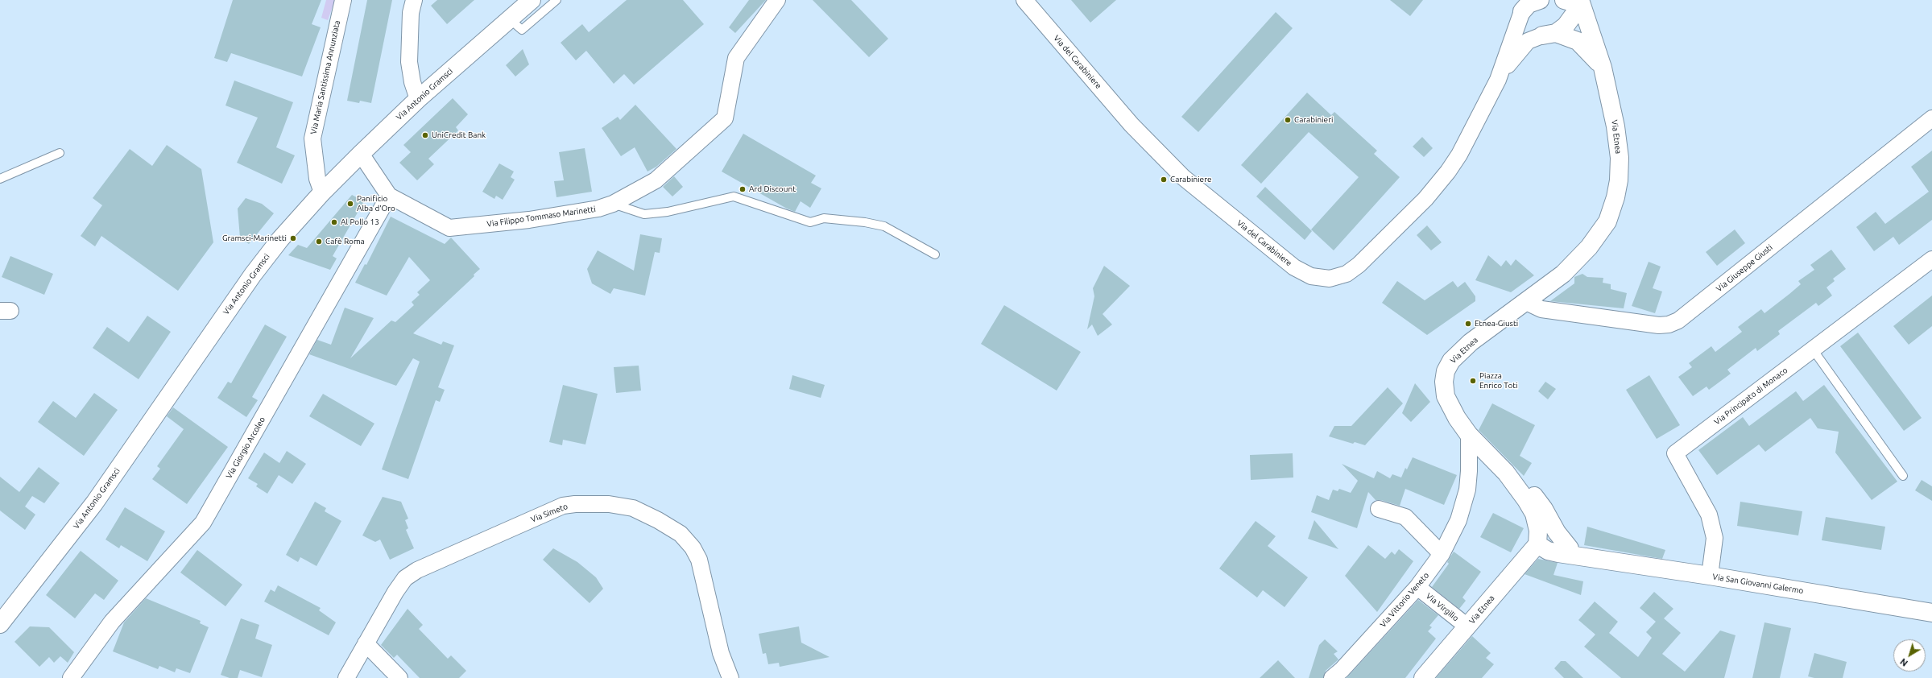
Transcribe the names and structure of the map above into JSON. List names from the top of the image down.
{
  "streets": {
    "main road": ["Via Antonio Gramsci", "Via Etnea", "Via San Giovanni Galermo"],
    "street": [
      "Via del Carabiniere",
      "Via Maria Santissima Annunziata",
      "Via Filippo Tommaso Marinetti",
      "Via Giuseppe Giusti",
      "Via Principato di Monaco",
      "Via Giorgio Arcoleo",
      "Via Simeto",
      "Via Vittorio Veneto",
      "Via Virgilio"
    ]
  },
  "crossings": [
    ["Via Maria Santissima Annunziata", "Via Antonio Gramsci"],
    ["Via Antonio Gramsci", "Via Filippo Tommaso Marinetti"],
    ["Via Etnea", "Via Giuseppe Giusti"],
    ["Via Etnea", "Via San Giovanni Galermo"],
    ["Via Etnea", "Via Vittorio Veneto"],
    ["Via Etnea", "Via Virgilio"],
    ["Via Filippo Tommaso Marinetti", "Via Giorgio Arcoleo"],
    ["Via Principato di Monaco", "Via San Giovanni Galermo"],
    ["Via Vittorio Veneto", "Via Virgilio"]
  ],
  "places": [
    "Carabinieri",
    "UniCredit Bank",
    "Carabiniere",
    "Ard Discount",
    "Panificio Alba d'Oro",
    "Al Pollo 13",
    "Gramsci-Marinetti",
    "Cafè Roma",
    "Etnea-Giusti",
    "Piazza Enrico Toti"
  ],
  "north": "bottom left"
}
